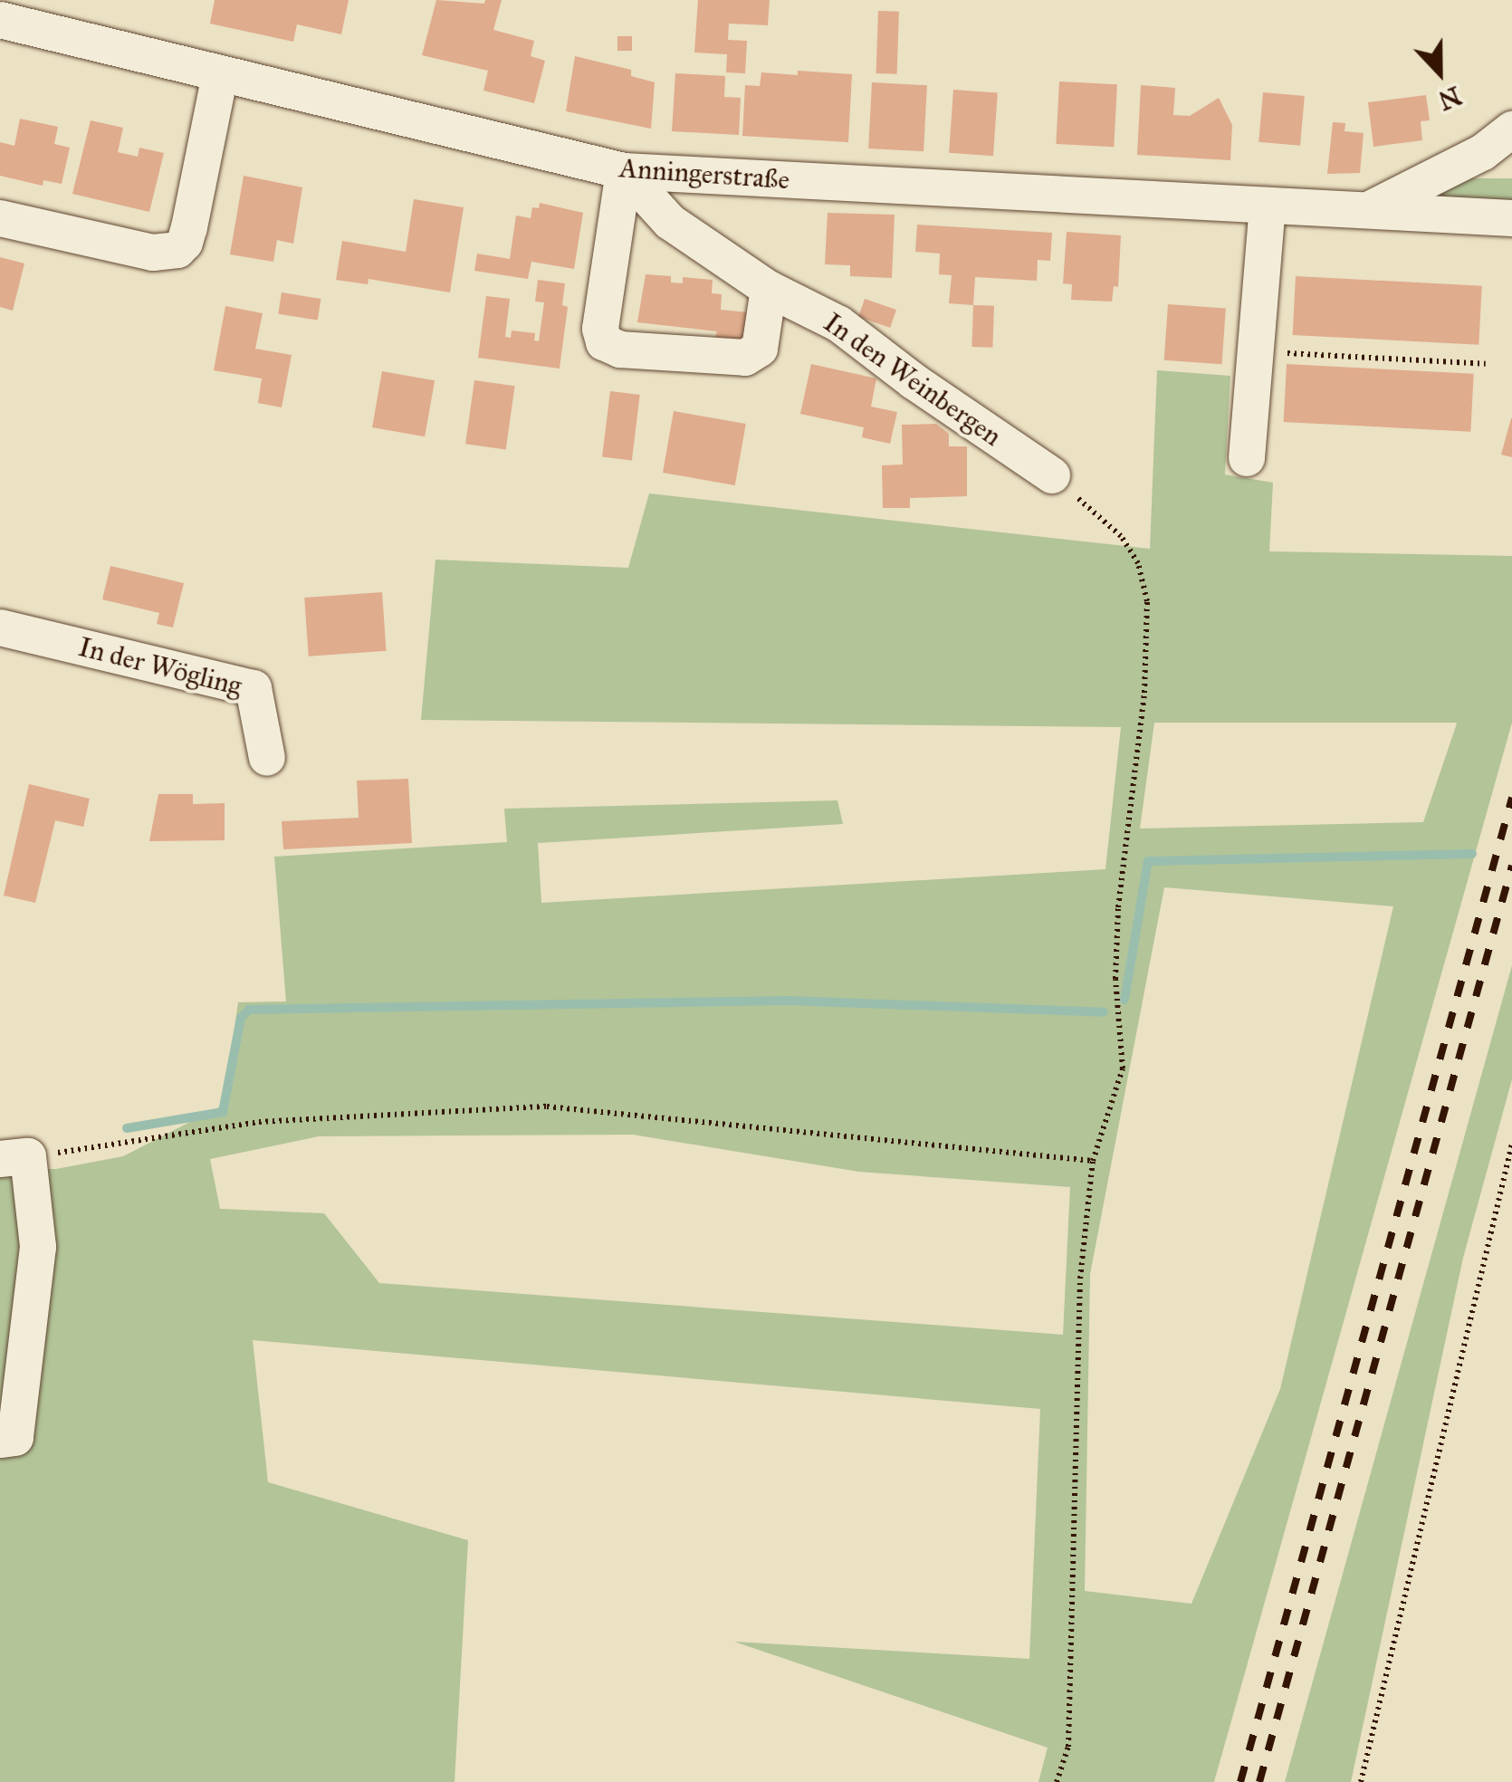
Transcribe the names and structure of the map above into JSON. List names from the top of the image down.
{
  "streets": {
    "street": ["Anningerstraße", "In den Weinbergen", "In der Wögling"]
  },
  "crossings": [
    ["Anningerstraße", "In den Weinbergen"]
  ],
  "north": "bottom"
}
